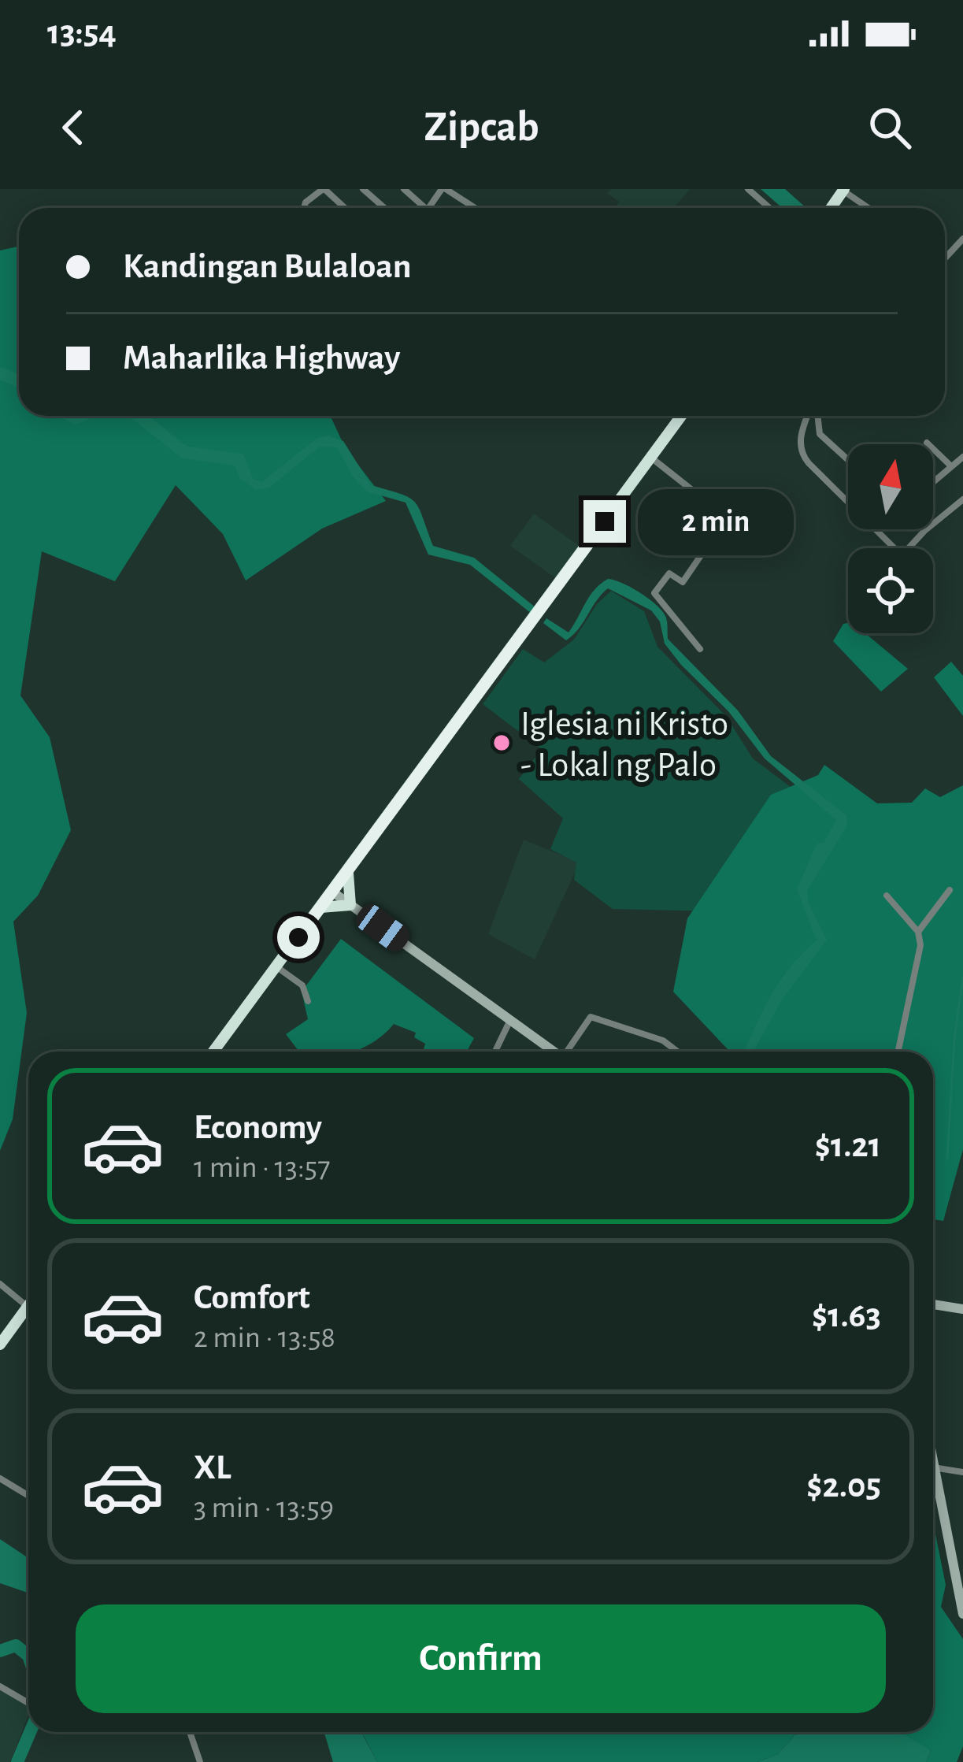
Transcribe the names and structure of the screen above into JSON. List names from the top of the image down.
{
  "places": ["Iglesia ni Kristo - Lokal ng Palo"],
  "north": "top",
  "page": {
    "status": "13:54",
    "header": "Zipcab",
    "banner": ["Kandingan Bulaloan", "Maharlika Highway"],
    "bubble": "2 min",
    "list": [
      {
        "name": "Economy",
        "note": "1 min · 13:57",
        "value": "$1.21"
      },
      {
        "name": "Comfort",
        "note": "2 min · 13:58",
        "value": "$1.63"
      },
      {
        "name": "XL",
        "note": "3 min · 13:59",
        "value": "$2.05"
      }
    ],
    "buttons": "Confirm"
  }
}
